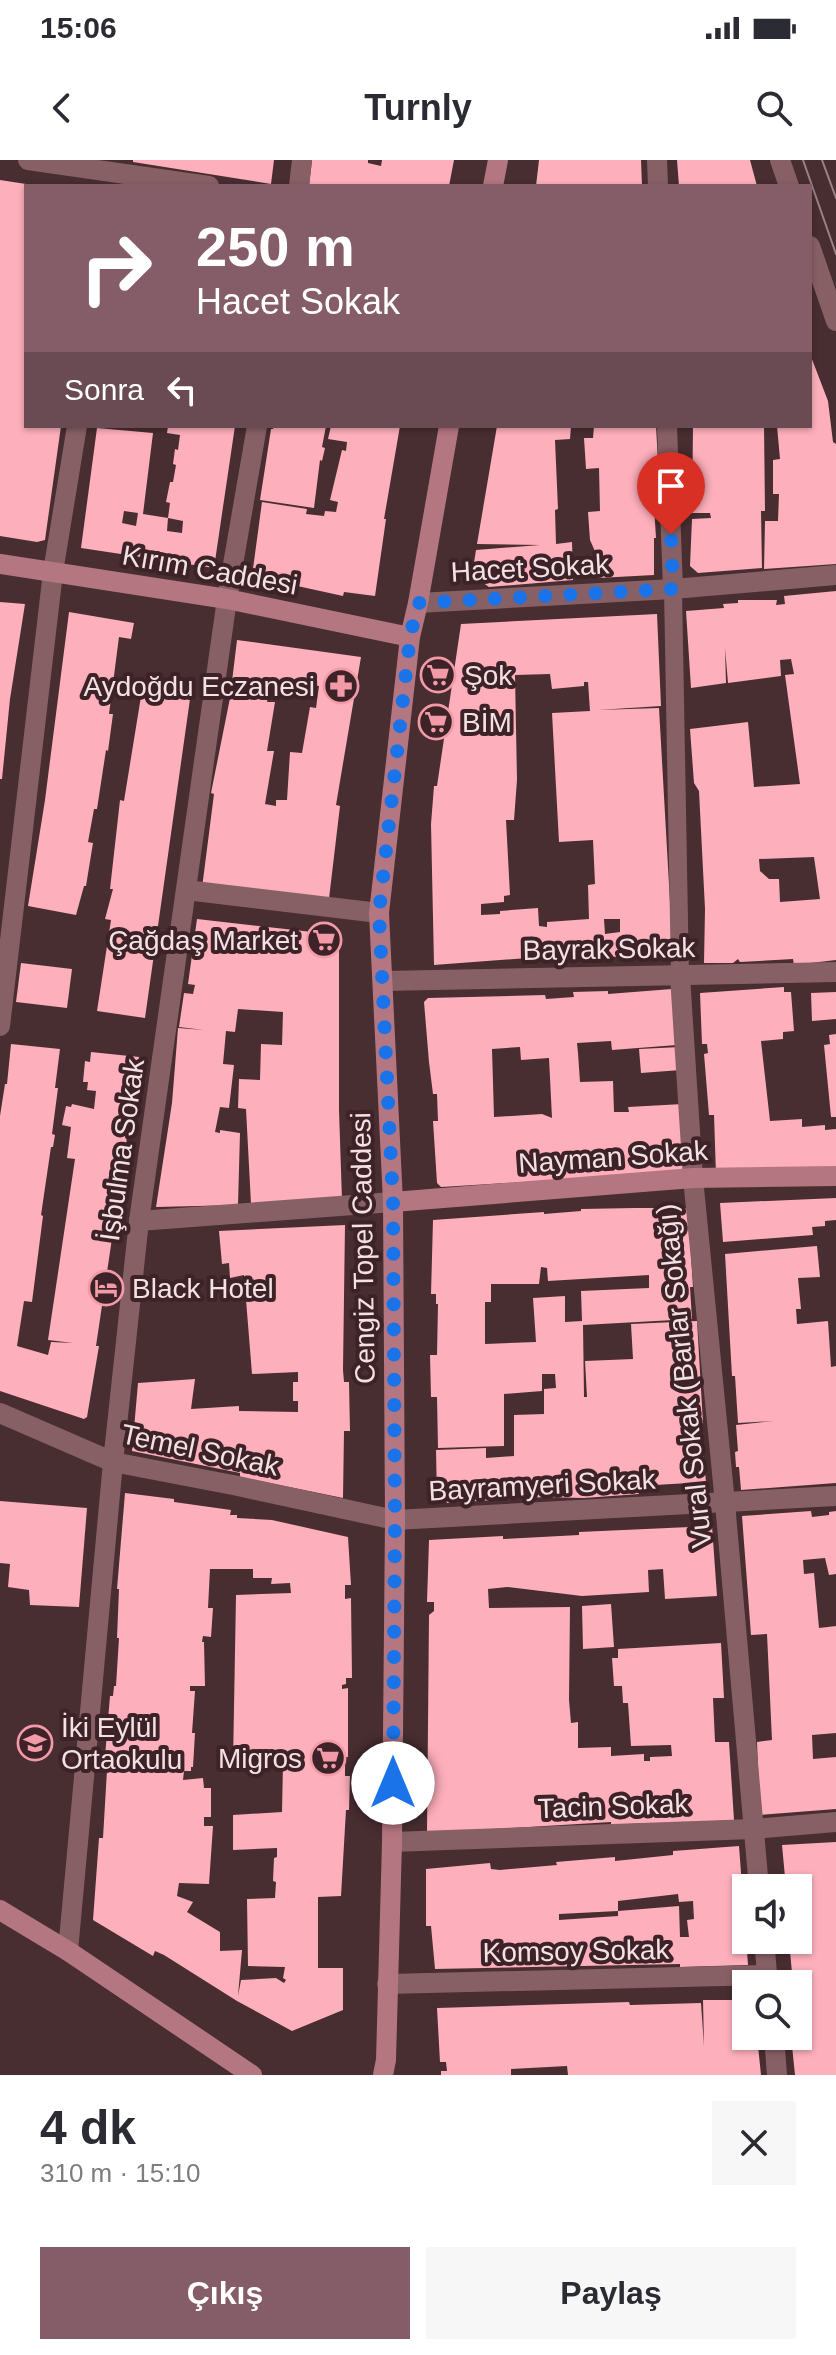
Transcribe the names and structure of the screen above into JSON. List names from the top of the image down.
{
  "streets": {
    "main road": ["Kırım Caddesi", "Nayman Sokak", "Cengiz Topel Caddesi"],
    "street": [
      "Hacet Sokak",
      "Bayrak Sokak",
      "İşbulma Sokak",
      "Vural Sokak (Barlar Sokağı)",
      "Temel Sokak",
      "Bayramyeri Sokak",
      "Tacin Sokak",
      "Komsoy Sokak"
    ]
  },
  "crossings": [
    ["Hacet Sokak", "Cengiz Topel Caddesi"],
    ["Hacet Sokak", "Vural Sokak (Barlar Sokağı)"],
    ["Kırım Caddesi", "İşbulma Sokak"],
    ["Kırım Caddesi", "Cengiz Topel Caddesi"],
    ["Bayrak Sokak", "Cengiz Topel Caddesi"],
    ["Bayrak Sokak", "Vural Sokak (Barlar Sokağı)"],
    ["İşbulma Sokak", "Temel Sokak"],
    ["Nayman Sokak", "Cengiz Topel Caddesi"],
    ["Nayman Sokak", "Vural Sokak (Barlar Sokağı)"],
    ["Cengiz Topel Caddesi", "Temel Sokak"],
    ["Cengiz Topel Caddesi", "Bayramyeri Sokak"],
    ["Cengiz Topel Caddesi", "Tacin Sokak"],
    ["Cengiz Topel Caddesi", "Komsoy Sokak"],
    ["Vural Sokak (Barlar Sokağı)", "Bayramyeri Sokak"],
    ["Vural Sokak (Barlar Sokağı)", "Tacin Sokak"],
    ["Temel Sokak", "Bayramyeri Sokak"]
  ],
  "places": {
    "supermarket": [
      "Şok",
      "BİM",
      "Çağdaş Market",
      "Migros"
    ],
    "pharmacy": ["Aydoğdu Eczanesi"],
    "hotel": ["Black Hotel"],
    "school or university": ["İki Eylül Ortaokulu"]
  },
  "page": {
    "status": "15:06",
    "header": "Turnly",
    "turn": ["250 m", "Hacet Sokak"],
    "then": "Sonra",
    "heading": ["4 dk", "310 m · 15:10"],
    "buttons": ["Çıkış", "Paylaş"]
  }
}
